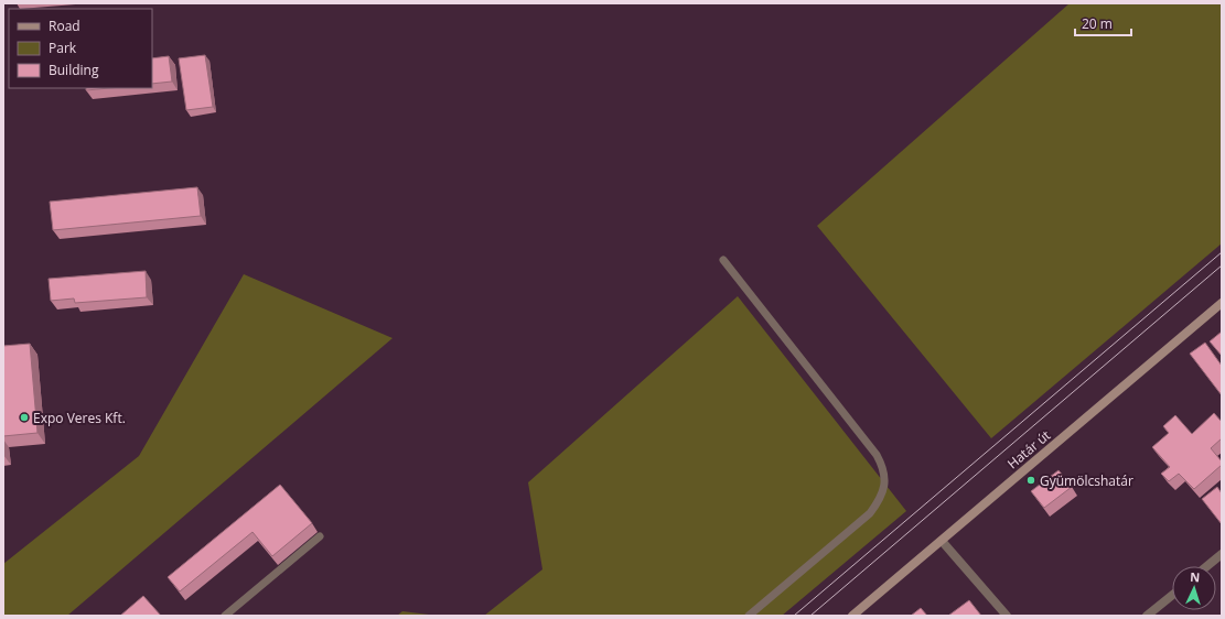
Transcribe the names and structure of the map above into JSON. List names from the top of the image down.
{
  "streets": {
    "main road": ["Határ út"]
  },
  "places": ["Expo Veres Kft.", "Gyümölcshatár"],
  "legend": ["Road", "Park", "Building"],
  "scale_bar": "20 m",
  "north": "top"
}
